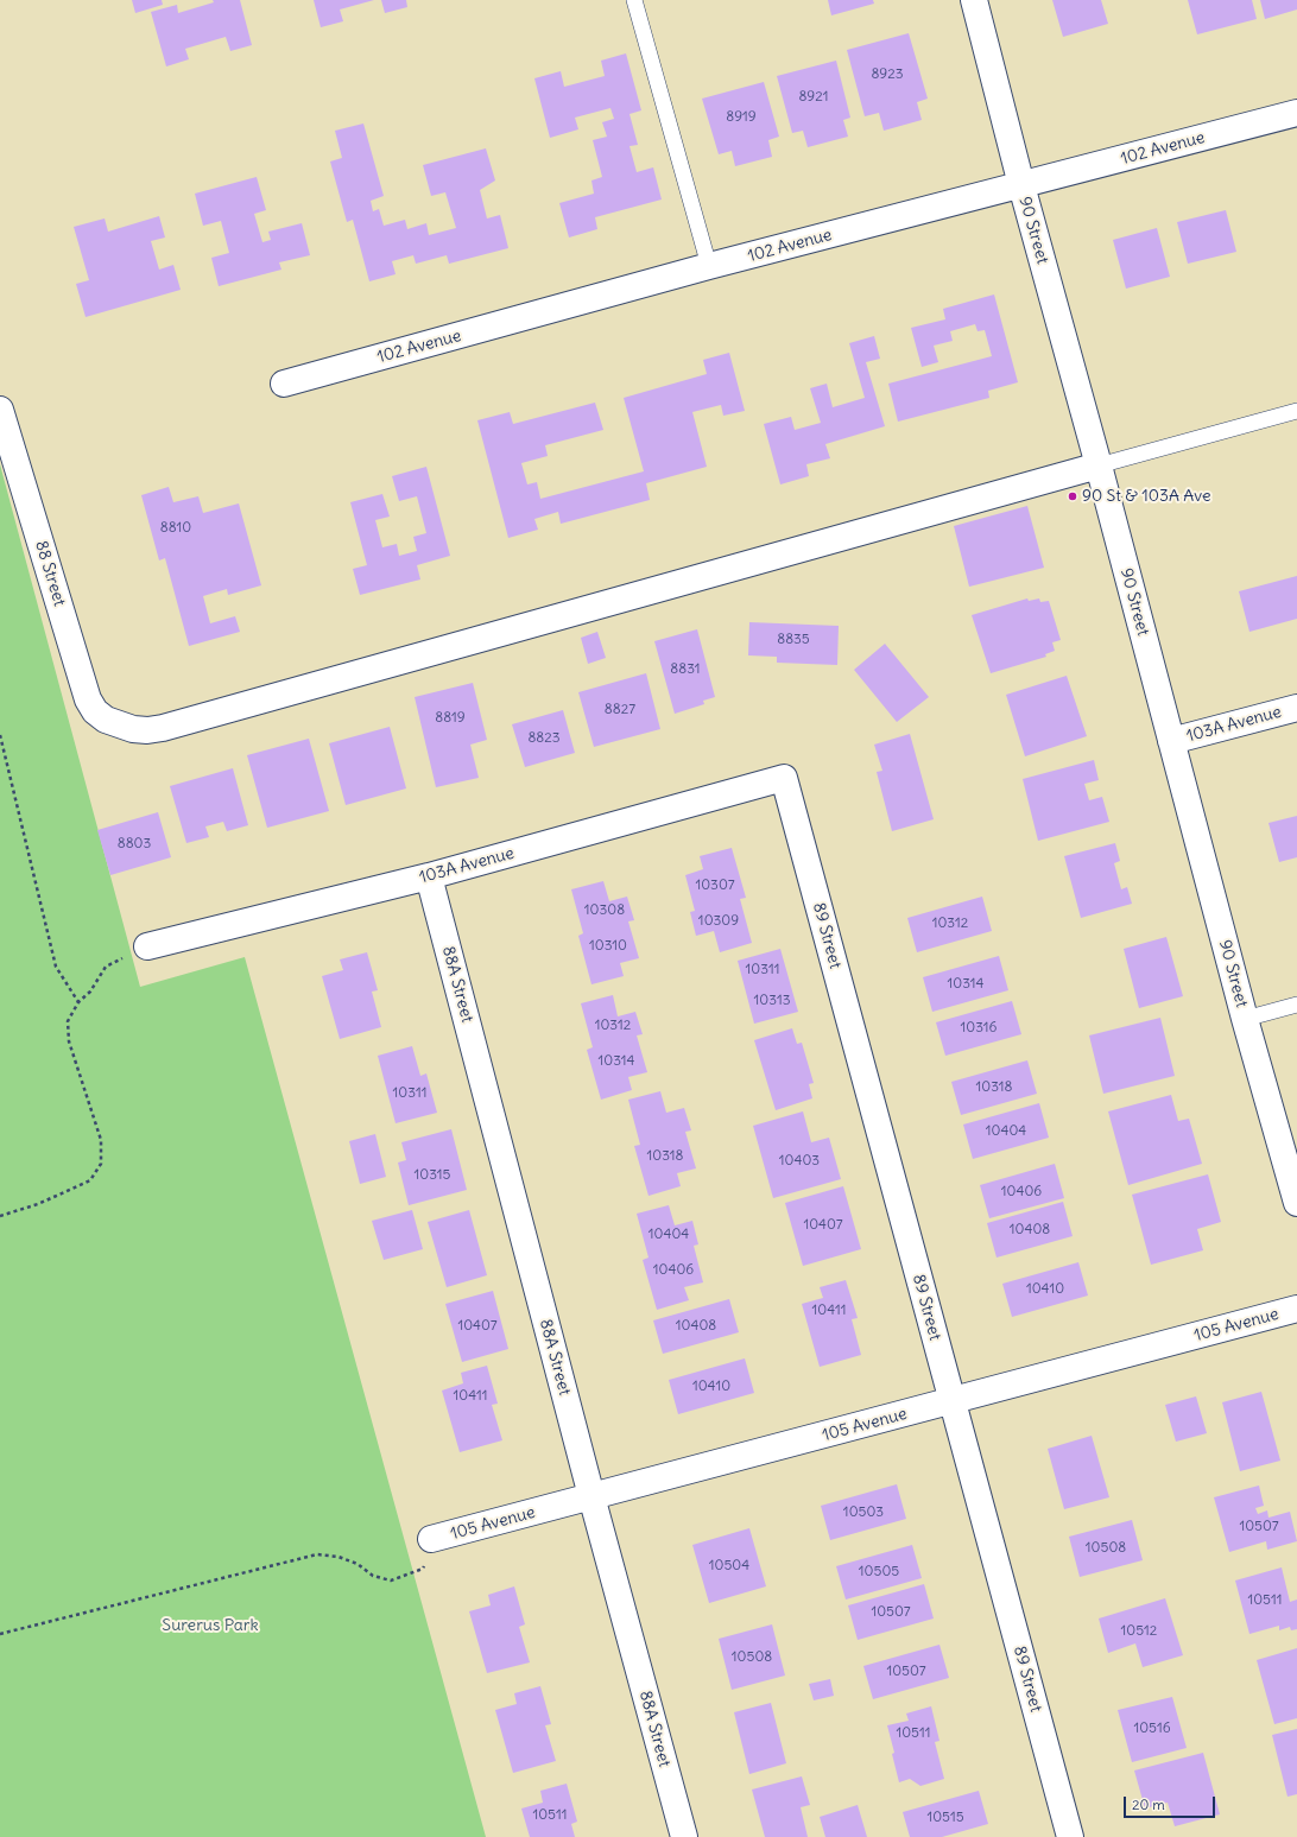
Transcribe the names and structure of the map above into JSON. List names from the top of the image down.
{
  "streets": {
    "street": [
      "102 Avenue",
      "90 Street",
      "88 Street",
      "103A Avenue",
      "89 Street",
      "88A Street",
      "105 Avenue"
    ]
  },
  "crossings": [
    ["102 Avenue", "90 Street"],
    ["90 Street", "88 Street"],
    ["90 Street", "103A Avenue"],
    ["103A Avenue", "89 Street"],
    ["103A Avenue", "88A Street"],
    ["89 Street", "105 Avenue"],
    ["88A Street", "105 Avenue"]
  ],
  "parks": ["Surerus Park"],
  "places": ["90 St & 103A Ave"],
  "house_numbers": [
    "8923",
    "8921",
    "8919",
    "8810",
    "8835",
    "8831",
    "8827",
    "8819",
    "8823",
    "8803",
    "10307",
    "10308",
    "10309",
    "10312",
    "10310",
    "10311",
    "10314",
    "10313",
    "10312",
    "10316",
    "10314",
    "10318",
    "10311",
    "10404",
    "10318",
    "10403",
    "10315",
    "10406",
    "10407",
    "10408",
    "10404",
    "10406",
    "10410",
    "10411",
    "10407",
    "10408",
    "10410",
    "10411",
    "10503",
    "10507",
    "10508",
    "10504",
    "10505",
    "10511",
    "10507",
    "10512",
    "10508",
    "10507",
    "10516",
    "10511",
    "10511",
    "10515"
  ],
  "scale_bar": "20 m"
}
